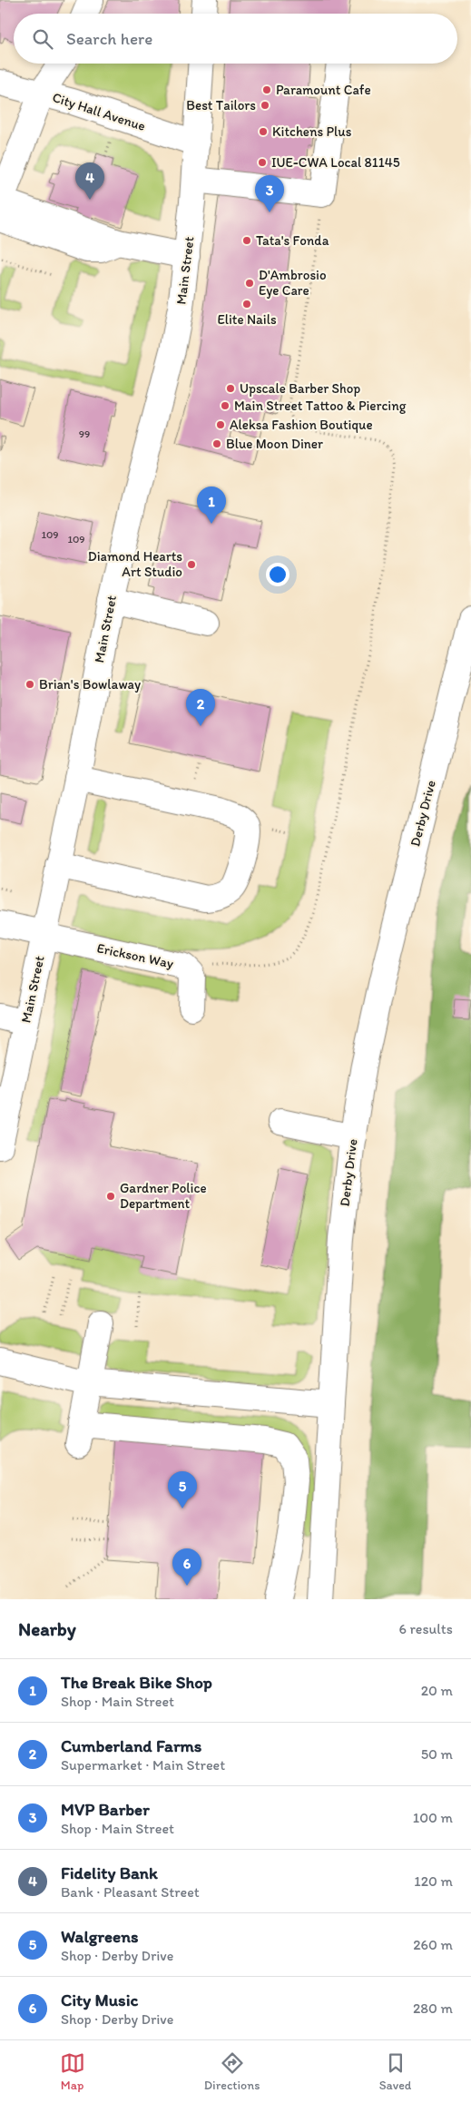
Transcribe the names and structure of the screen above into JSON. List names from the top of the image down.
{
  "streets": {
    "street": [
      "City Hall Avenue",
      "Main Street",
      "Derby Drive",
      "Erickson Way"
    ]
  },
  "crossings": [
    ["City Hall Avenue", "Main Street"],
    ["Main Street", "Erickson Way"]
  ],
  "places": [
    "Paramount Cafe",
    "Best Tailors",
    "Kitchens Plus",
    "IUE-CWA Local 81145",
    "Tata's Fonda",
    "D'Ambrosio Eye Care",
    "Elite Nails",
    "Upscale Barber Shop",
    "Main Street Tattoo & Piercing",
    "Aleksa Fashion Boutique",
    "Blue Moon Diner",
    "Diamond Hearts Art Studio",
    "Brian's Bowlaway",
    "Gardner Police Department"
  ],
  "house_numbers": ["99", "109", "109"],
  "page": {
    "search": "Search here",
    "pins": [
      "4",
      "3",
      "1",
      "2",
      "5",
      "6"
    ],
    "heading": ["Nearby", "6 results"],
    "list": [
      {
        "mark": "1",
        "name": "The Break Bike Shop",
        "note": "Shop · Main Street",
        "value": "20 m"
      },
      {
        "mark": "2",
        "name": "Cumberland Farms",
        "note": "Supermarket · Main Street",
        "value": "50 m"
      },
      {
        "mark": "3",
        "name": "MVP Barber",
        "note": "Shop · Main Street",
        "value": "100 m"
      },
      {
        "mark": "4",
        "name": "Fidelity Bank",
        "note": "Bank · Pleasant Street",
        "value": "120 m"
      },
      {
        "mark": "5",
        "name": "Walgreens",
        "note": "Shop · Derby Drive",
        "value": "260 m"
      },
      {
        "mark": "6",
        "name": "City Music",
        "note": "Shop · Derby Drive",
        "value": "280 m"
      }
    ],
    "nav": ["Map", "Directions", "Saved"]
  }
}
